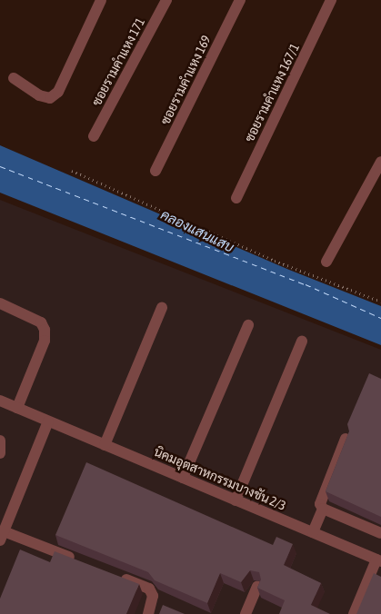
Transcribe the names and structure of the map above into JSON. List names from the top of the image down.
{
  "streets": {
    "street": [
      "ซอยรามคำแหง 171",
      "ซอยรามคำแหง 169",
      "ซอยรามคำแหง 167/1",
      "นิคมอุตสาหกรรมบางชัน 2/3"
    ]
  },
  "water": ["คลองแสนแสบ"]
}
